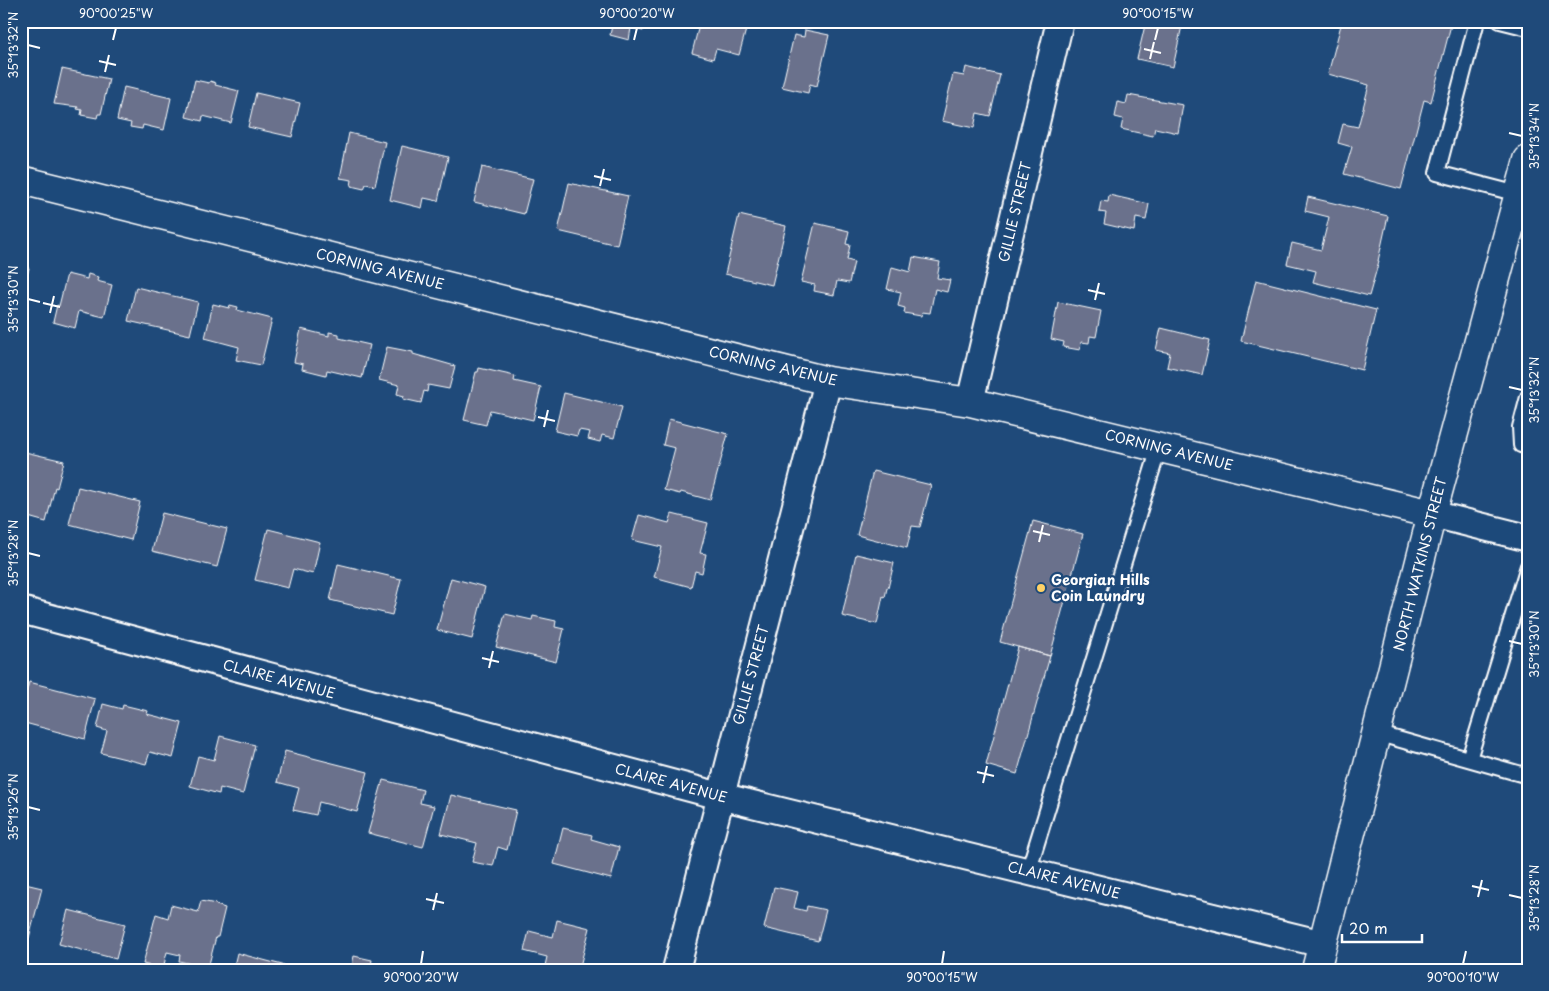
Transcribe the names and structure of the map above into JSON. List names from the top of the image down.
{
  "streets": {
    "street": [
      "GILLIE STREET",
      "CORNING AVENUE",
      "NORTH WATKINS STREET",
      "CLAIRE AVENUE"
    ]
  },
  "crossings": [
    ["GILLIE STREET", "CORNING AVENUE"],
    ["GILLIE STREET", "CLAIRE AVENUE"],
    ["CORNING AVENUE", "NORTH WATKINS STREET"],
    ["NORTH WATKINS STREET", "CLAIRE AVENUE"]
  ],
  "places": ["Georgian Hills Coin Laundry"],
  "scale_bar": "20 m",
  "coordinates": [
    "90°00'25\"W",
    "90°00'20\"W",
    "90°00'15\"W",
    "35°13'32\"N",
    "35°13'34\"N",
    "35°13'30\"N",
    "35°13'28\"N",
    "35°13'26\"N",
    "90°00'10\"W"
  ]
}
